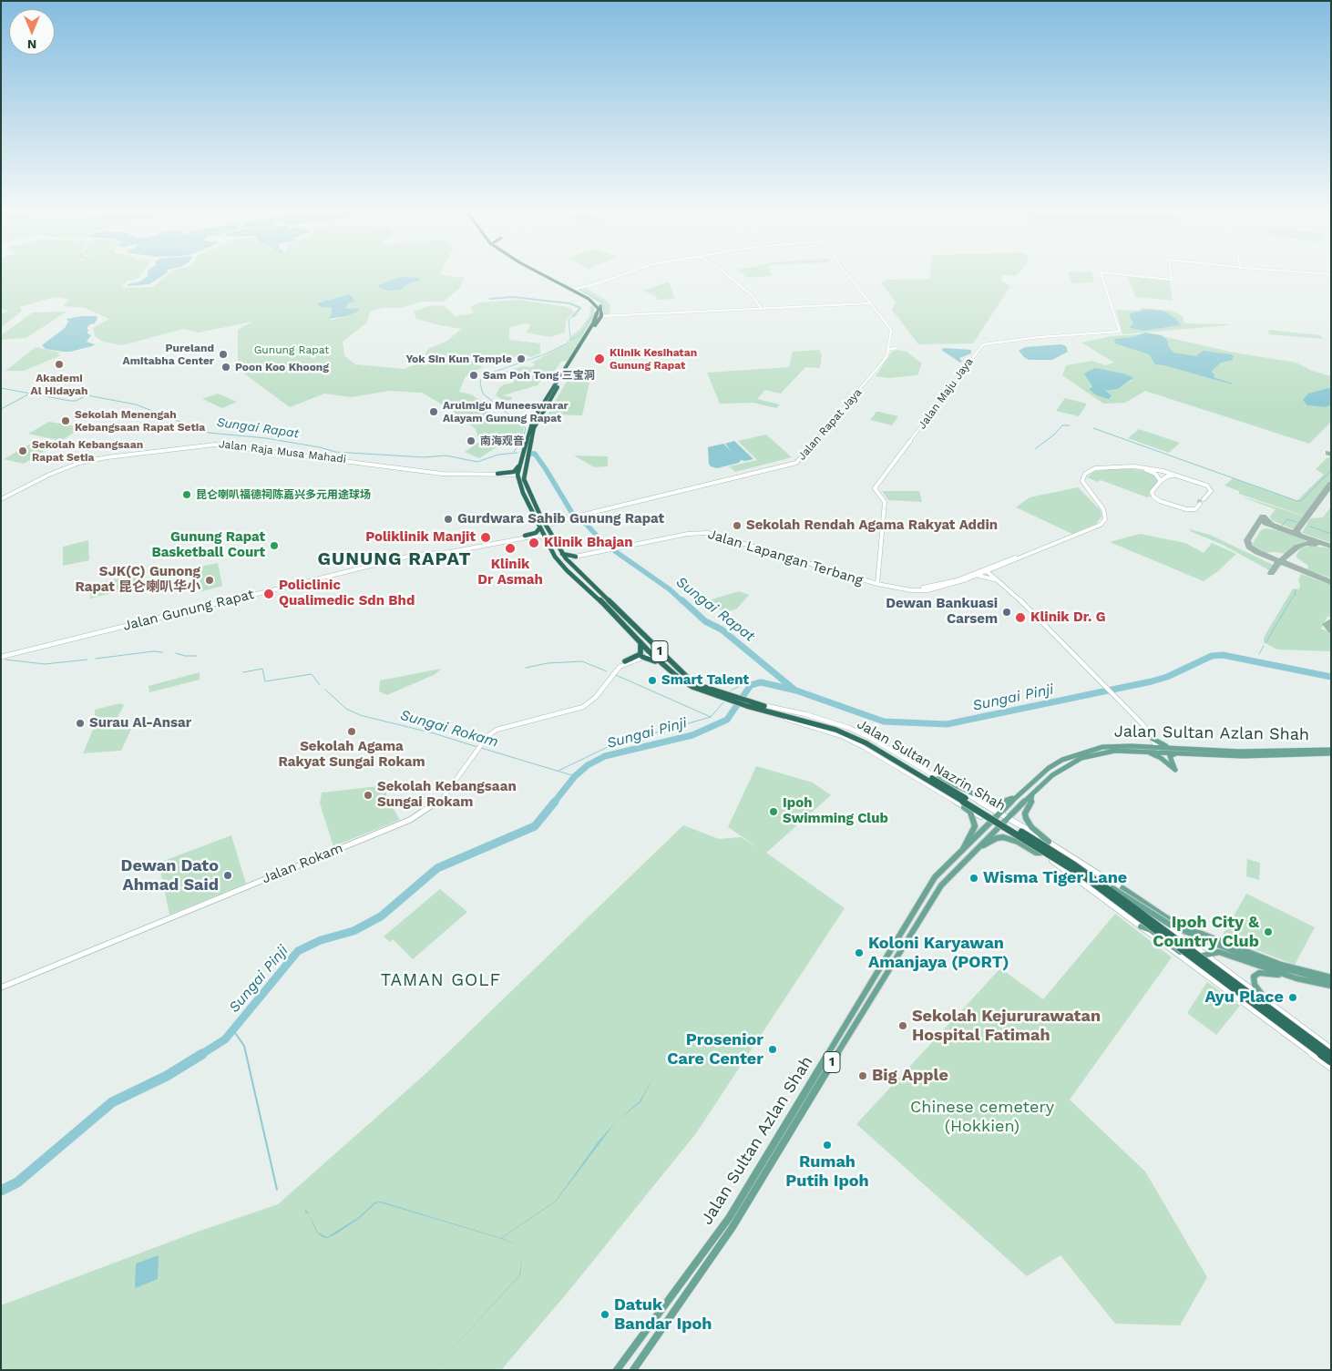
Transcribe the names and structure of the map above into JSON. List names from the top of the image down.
{
  "streets": {
    "highway": ["1", "Jalan Sultan Nazrin Shah"],
    "main road": ["Jalan Sultan Azlan Shah"],
    "street": [
      "Jalan Maju Jaya",
      "Jalan Rapat Jaya",
      "Jalan Raja Musa Mahadi",
      "Jalan Lapangan Terbang",
      "Jalan Gunung Rapat",
      "Jalan Rokam"
    ]
  },
  "crossings": [
    ["Jalan Maju Jaya", "Jalan Lapangan Terbang"],
    ["Jalan Rapat Jaya", "Jalan Sultan Nazrin Shah"],
    ["Jalan Raja Musa Mahadi", "Jalan Sultan Nazrin Shah"],
    ["Jalan Gunung Rapat", "Jalan Sultan Nazrin Shah"],
    ["1", "Jalan Sultan Azlan Shah"],
    ["1", "Jalan Sultan Nazrin Shah"],
    ["Jalan Sultan Nazrin Shah", "Jalan Rokam"]
  ],
  "districts": ["GUNUNG RAPAT", "TAMAN GOLF"],
  "water": ["Sungai Rapat", "Sungai Pinji", "Sungai Rokam"],
  "parks": ["Gunung Rapat", "Chinese cemetery (Hokkien)"],
  "places": [
    "Pureland Amitabha Center",
    "Yok Sin Kun Temple",
    "Klinik Kesihatan Gunung Rapat",
    "Akademi Al Hidayah",
    "Poon Koo Khoong",
    "Sam Poh Tong 三宝洞",
    "Arulmigu Muneeswarar Alayam Gunung Rapat",
    "Sekolah Menengah Kebangsaan Rapat Setia",
    "南海观音",
    "Sekolah Kebangsaan Rapat Setia",
    "昆仑喇叭福德祠陈嘉兴多元用途球场",
    "Gurdwara Sahib Gunung Rapat",
    "Sekolah Rendah Agama Rakyat Addin",
    "Poliklinik Manjit",
    "Klinik Bhajan",
    "Gunung Rapat Basketball Court",
    "Klinik Dr Asmah",
    "SJK(C) Gunong Rapat 昆仑喇叭华小",
    "Policlinic Qualimedic Sdn Bhd",
    "Dewan Bankuasi Carsem",
    "Klinik Dr. G",
    "Smart Talent",
    "Surau Al-Ansar",
    "Sekolah Agama Rakyat Sungai Rokam",
    "Sekolah Kebangsaan Sungai Rokam",
    "Ipoh Swimming Club",
    "Dewan Dato Ahmad Said",
    "Wisma Tiger Lane",
    "Ipoh City & Country Club",
    "Koloni Karyawan Amanjaya (PORT)",
    "Ayu Place",
    "Sekolah Kejururawatan Hospital Fatimah",
    "Prosenior Care Center",
    "Big Apple",
    "Rumah Putih Ipoh",
    "Datuk Bandar Ipoh"
  ],
  "north": "bottom"
}
